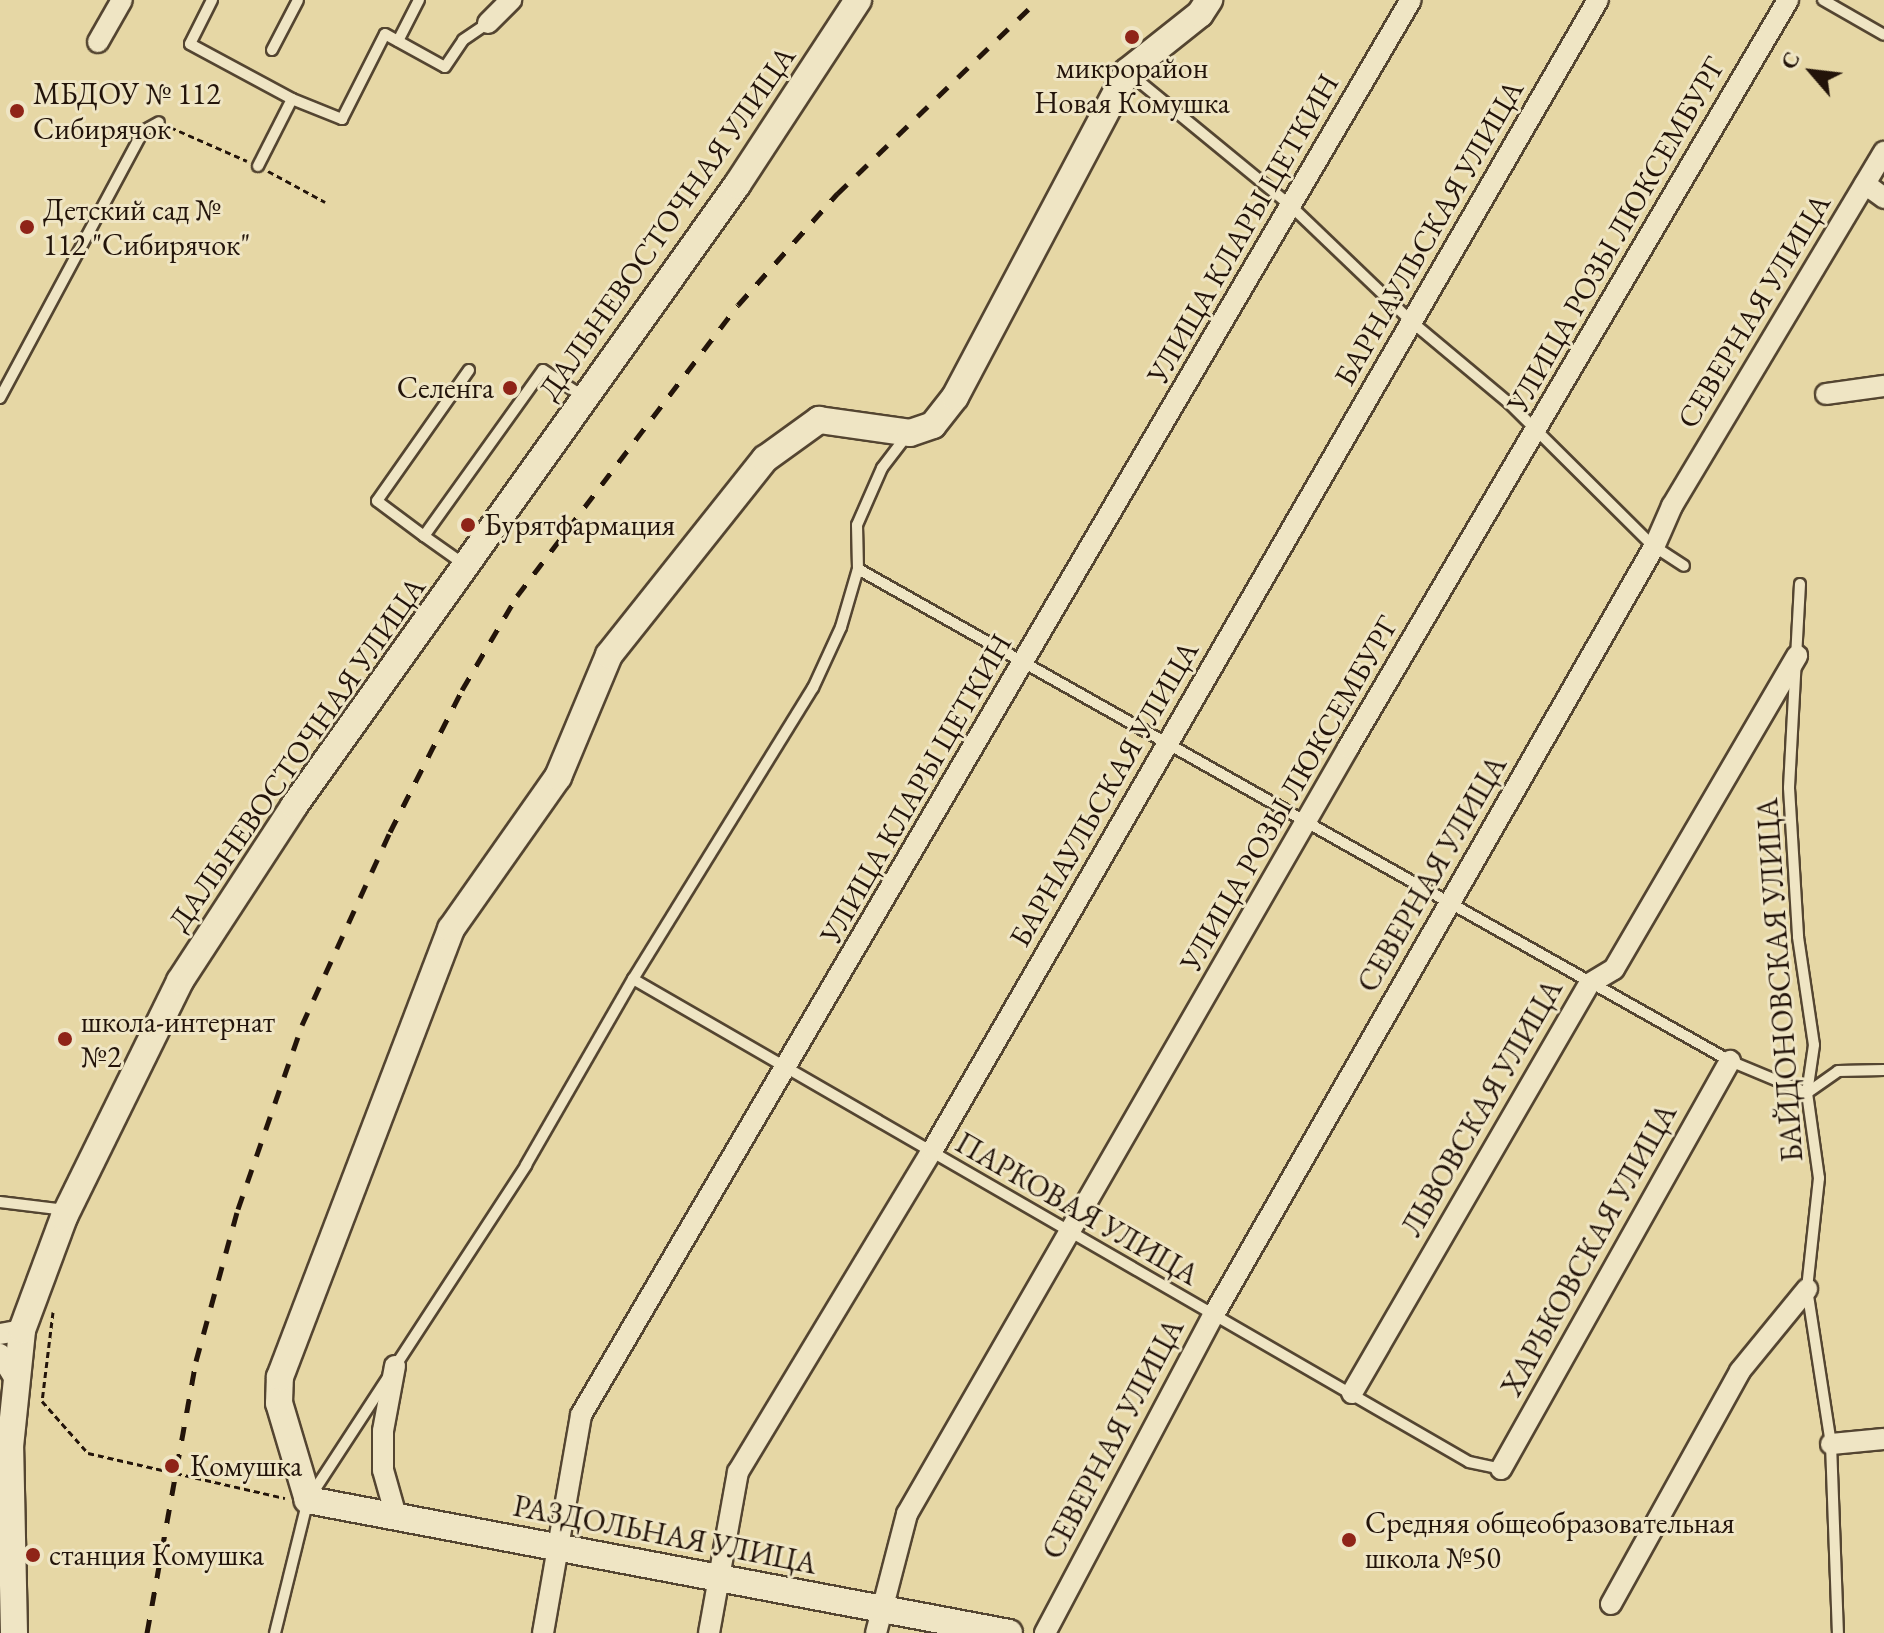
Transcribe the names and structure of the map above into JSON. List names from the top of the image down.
{
  "streets": {
    "street": [
      "ДАЛЬНЕВОСТОЧНАЯ УЛИЦА",
      "УЛИЦА КЛАРЫ ЦЕТКИН",
      "БАРНАУЛЬСКАЯ УЛИЦА",
      "УЛИЦА РОЗЫ ЛЮКСЕМБУРГ",
      "СЕВЕРНАЯ УЛИЦА",
      "ЛЬВОВСКАЯ УЛИЦА",
      "ХАРЬКОВСКАЯ УЛИЦА",
      "РАЗДОЛЬНАЯ УЛИЦА"
    ],
    "lane": ["БАЙДОНОВСКАЯ УЛИЦА", "ПАРКОВАЯ УЛИЦА"]
  },
  "crossings": [
    ["УЛИЦА КЛАРЫ ЦЕТКИН", "ПАРКОВАЯ УЛИЦА"],
    ["УЛИЦА КЛАРЫ ЦЕТКИН", "РАЗДОЛЬНАЯ УЛИЦА"],
    ["БАРНАУЛЬСКАЯ УЛИЦА", "ПАРКОВАЯ УЛИЦА"],
    ["БАРНАУЛЬСКАЯ УЛИЦА", "РАЗДОЛЬНАЯ УЛИЦА"],
    ["УЛИЦА РОЗЫ ЛЮКСЕМБУРГ", "ПАРКОВАЯ УЛИЦА"],
    ["УЛИЦА РОЗЫ ЛЮКСЕМБУРГ", "РАЗДОЛЬНАЯ УЛИЦА"],
    ["СЕВЕРНАЯ УЛИЦА", "ПАРКОВАЯ УЛИЦА"],
    ["БАЙДОНОВСКАЯ УЛИЦА", "ЛЬВОВСКАЯ УЛИЦА"],
    ["ЛЬВОВСКАЯ УЛИЦА", "ПАРКОВАЯ УЛИЦА"],
    ["ПАРКОВАЯ УЛИЦА", "ХАРЬКОВСКАЯ УЛИЦА"]
  ],
  "places": [
    "микрорайон Новая Комушка",
    "МБДОУ № 112 Сибирячок",
    "Детский сад № 112 \"Сибирячок\"",
    "Селенга",
    "Бурятфармация",
    "школа-интернат №2",
    "Комушка",
    "Средняя общеобразовательная школа №50",
    "станция Комушка"
  ],
  "north": "top left"
}
